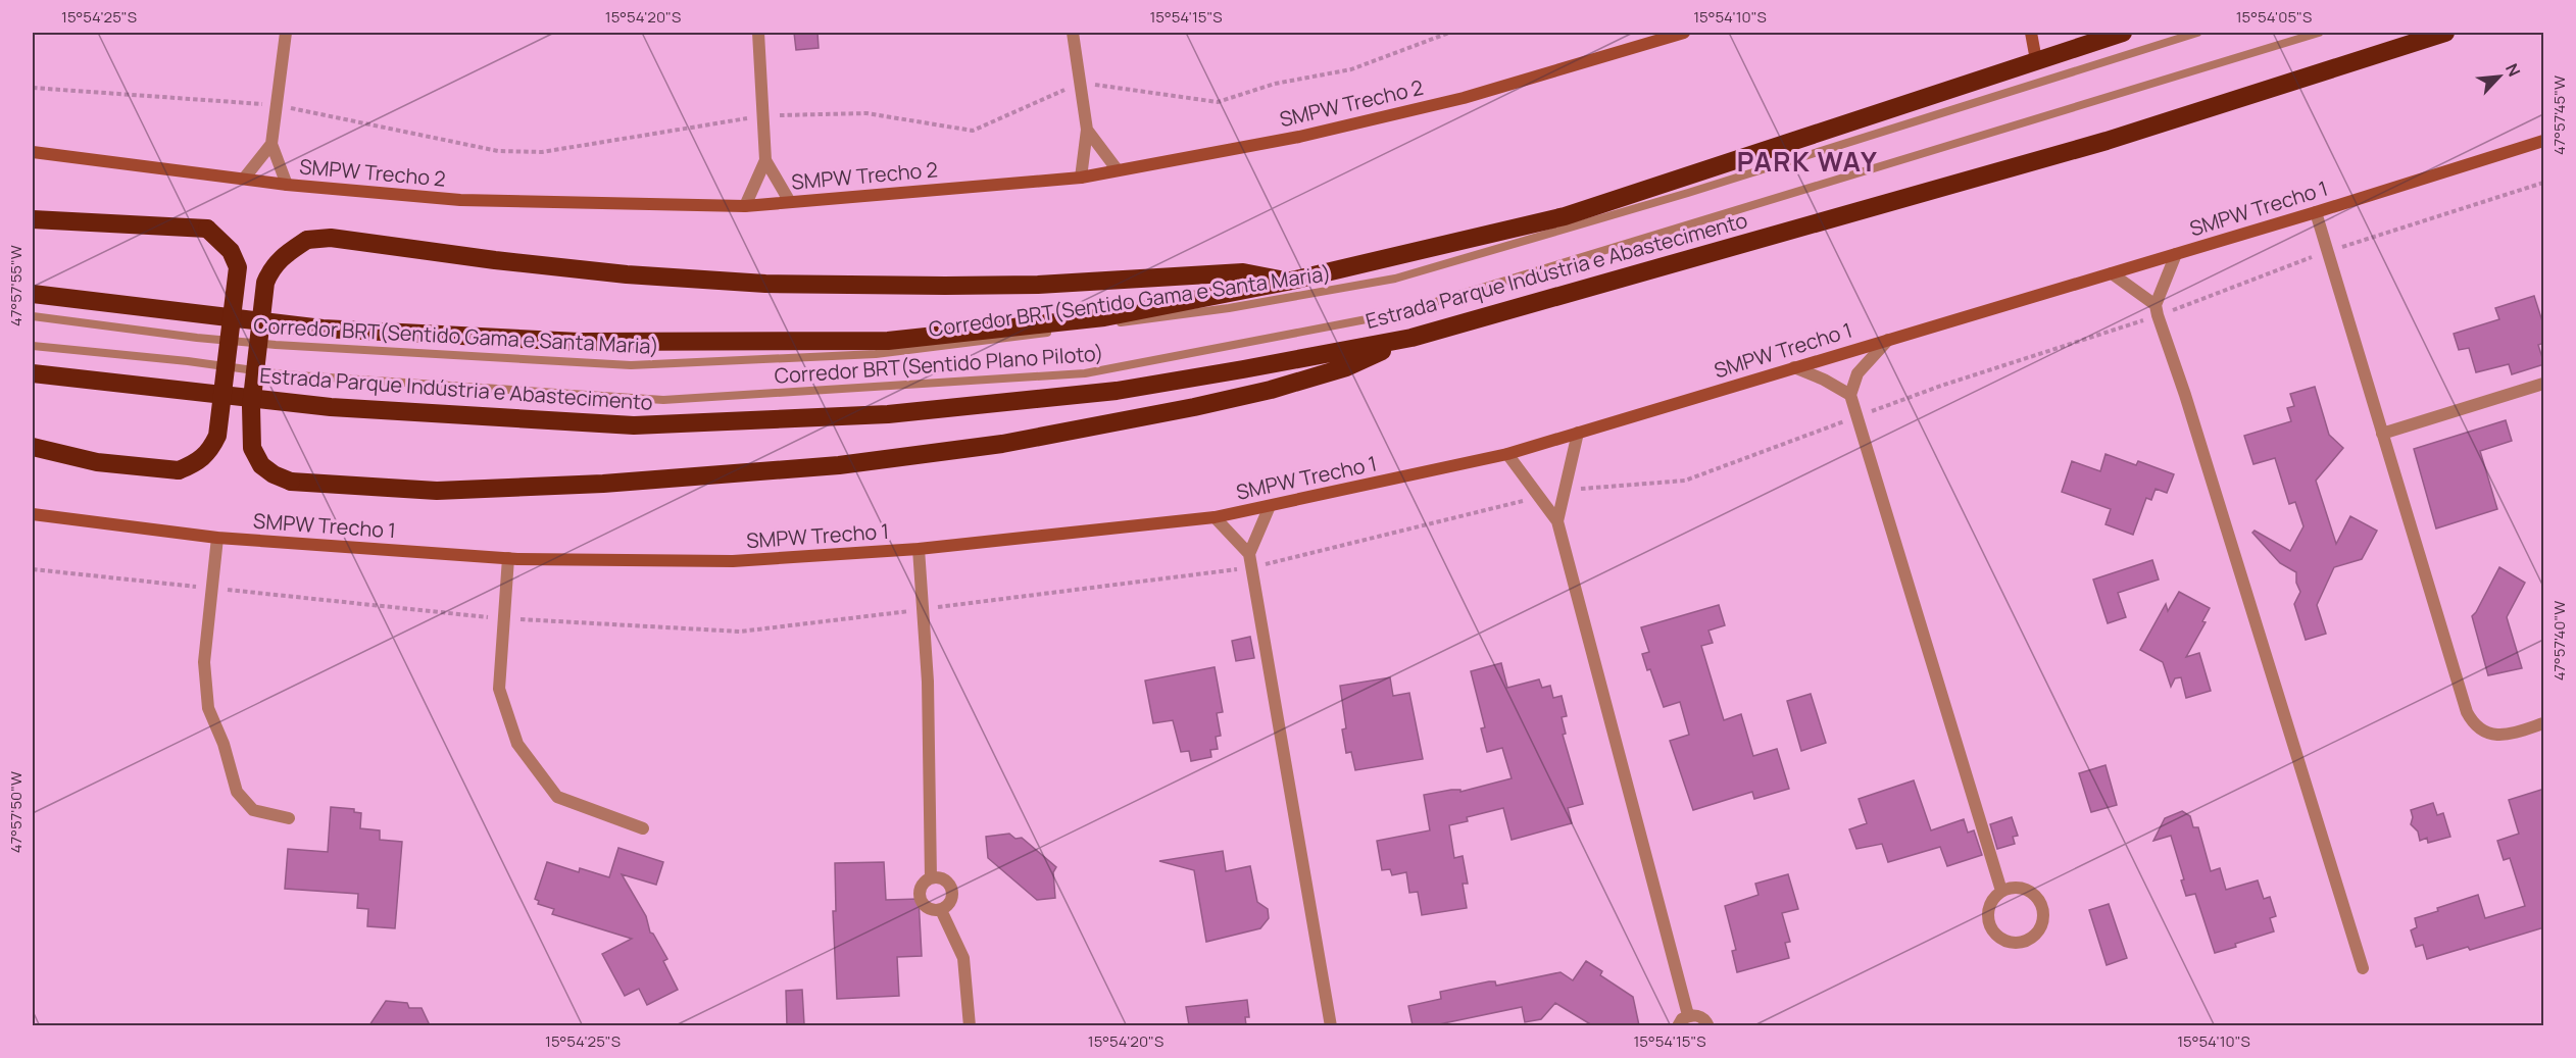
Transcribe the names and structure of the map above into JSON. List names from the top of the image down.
{
  "streets": {
    "highway": ["Estrada Parque Indústria e Abastecimento"],
    "street": ["SMPW Trecho 2", "SMPW Trecho 1"],
    "lane": ["Corredor BRT(Sentido Gama e Santa Maria)", "Corredor BRT(Sentido Plano Piloto)"]
  },
  "districts": ["PARK WAY"],
  "north": "top right",
  "coordinates": [
    "15°54'25\"S",
    "15°54'20\"S",
    "15°54'15\"S",
    "15°54'10\"S",
    "15°54'05\"S",
    "47°57'45\"W",
    "47°57'55\"W",
    "47°57'40\"W",
    "47°57'50\"W"
  ]
}
